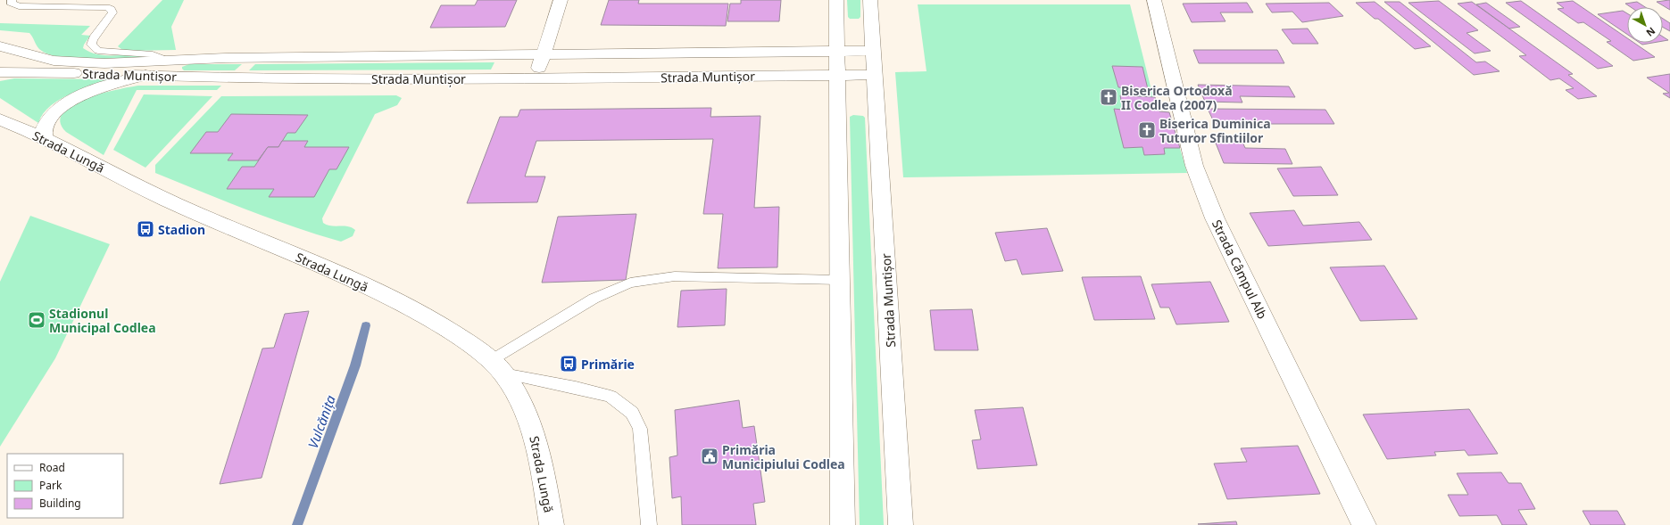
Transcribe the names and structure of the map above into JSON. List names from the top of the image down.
{
  "streets": {
    "main road": ["Strada Muntișor", "Strada Lungă", "Strada Câmpul Alb"]
  },
  "water": ["Vulcănița"],
  "places": {
    "church": ["Biserica Ortodoxă II Codlea (2007)", "Biserica Duminica Tuturor Sfintiilor"],
    "bus stop": ["Stadion", "Primărie"],
    "sports": ["Stadionul Municipal Codlea"],
    "public building": ["Primăria Municipiului Codlea"]
  },
  "legend": ["Road", "Park", "Building"],
  "north": "bottom right"
}
